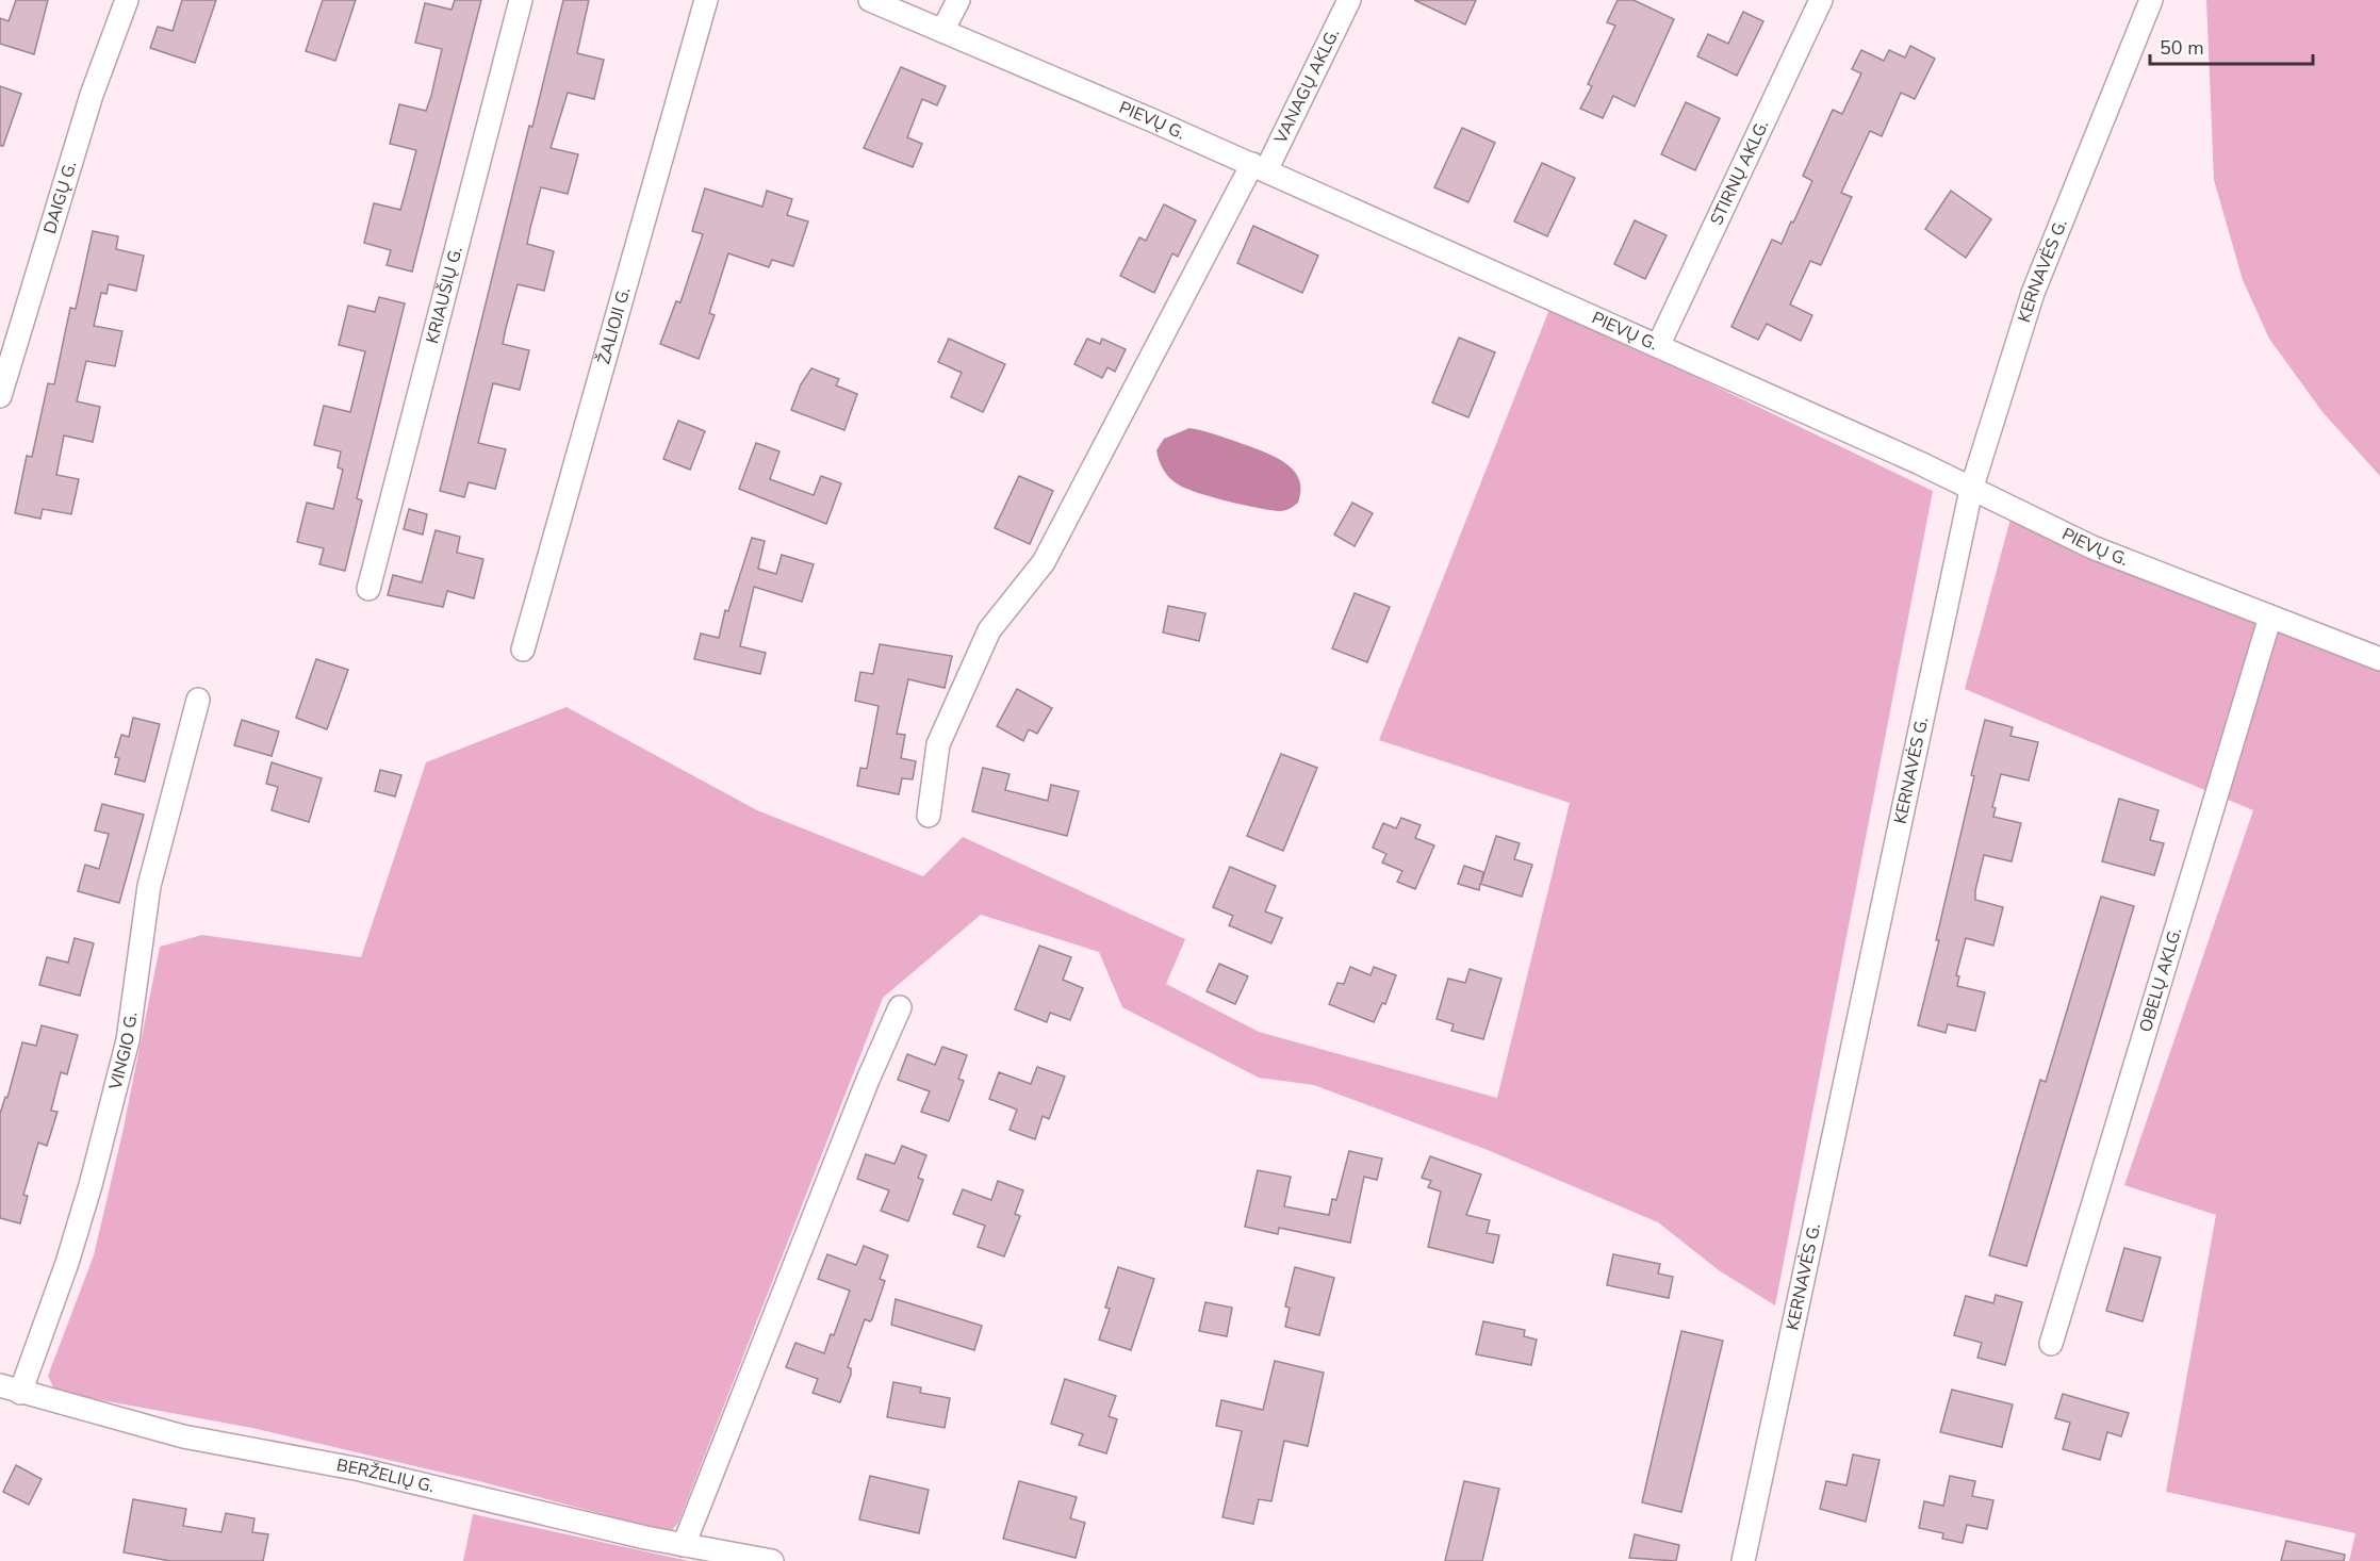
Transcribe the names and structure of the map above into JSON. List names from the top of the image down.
{
  "streets": {
    "street": [
      "VANAGŲ AKLG.",
      "PIEVŲ G.",
      "STIRNŲ AKLG.",
      "DAIGŲ G.",
      "KERNAVĖS G.",
      "KRIAUŠIŲ G.",
      "ŽALIOJI G.",
      "OBELŲ AKLG.",
      "VINGIO G.",
      "BERŽELIŲ G."
    ]
  },
  "crossings": [
    ["VANAGŲ AKLG.", "PIEVŲ G."],
    ["PIEVŲ G.", "STIRNŲ AKLG."],
    ["PIEVŲ G.", "KERNAVĖS G."],
    ["PIEVŲ G.", "OBELŲ AKLG."],
    ["VINGIO G.", "BERŽELIŲ G."]
  ],
  "scale_bar": "50 m"
}
